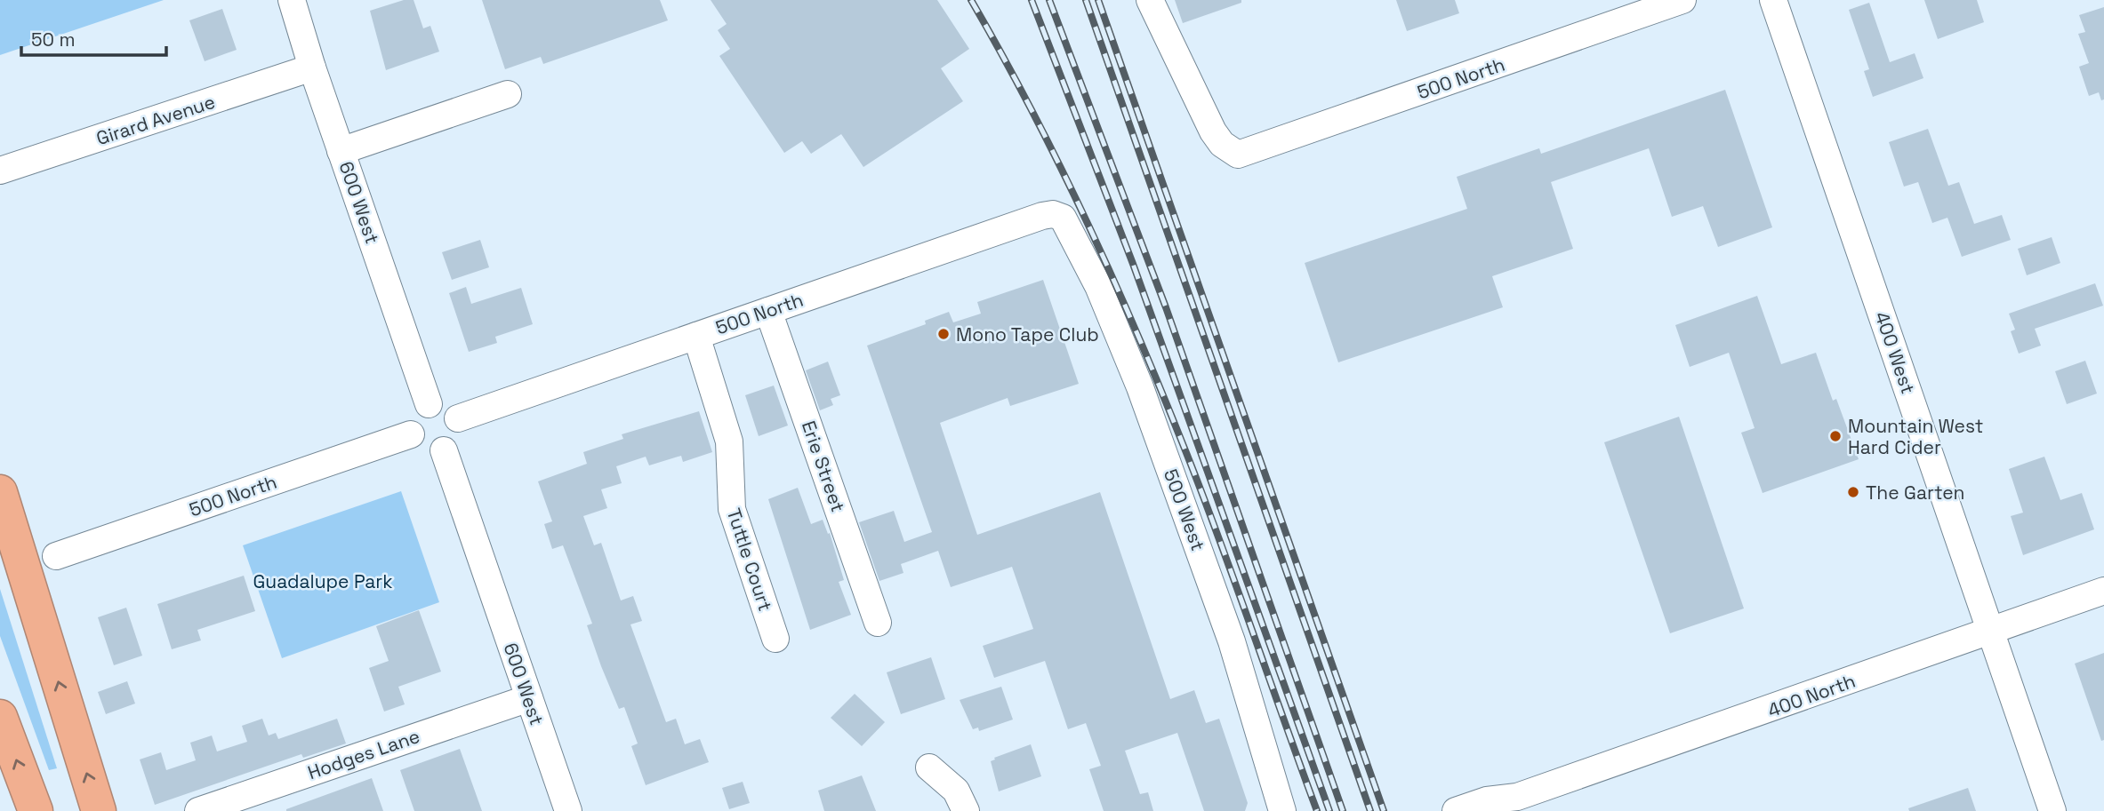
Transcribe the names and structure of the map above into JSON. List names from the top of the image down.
{
  "streets": {
    "street": [
      "500 North",
      "Girard Avenue",
      "600 West",
      "400 West",
      "Erie Street",
      "500 West",
      "Tuttle Court",
      "400 North",
      "Hodges Lane"
    ]
  },
  "crossings": [
    ["500 North", "600 West"],
    ["500 North", "Erie Street"],
    ["500 North", "500 West"],
    ["500 North", "Tuttle Court"],
    ["Girard Avenue", "600 West"],
    ["600 West", "Hodges Lane"],
    ["400 West", "400 North"]
  ],
  "parks": ["Guadalupe Park"],
  "places": ["Mono Tape Club", "Mountain West Hard Cider", "The Garten"],
  "scale_bar": "50 m"
}
